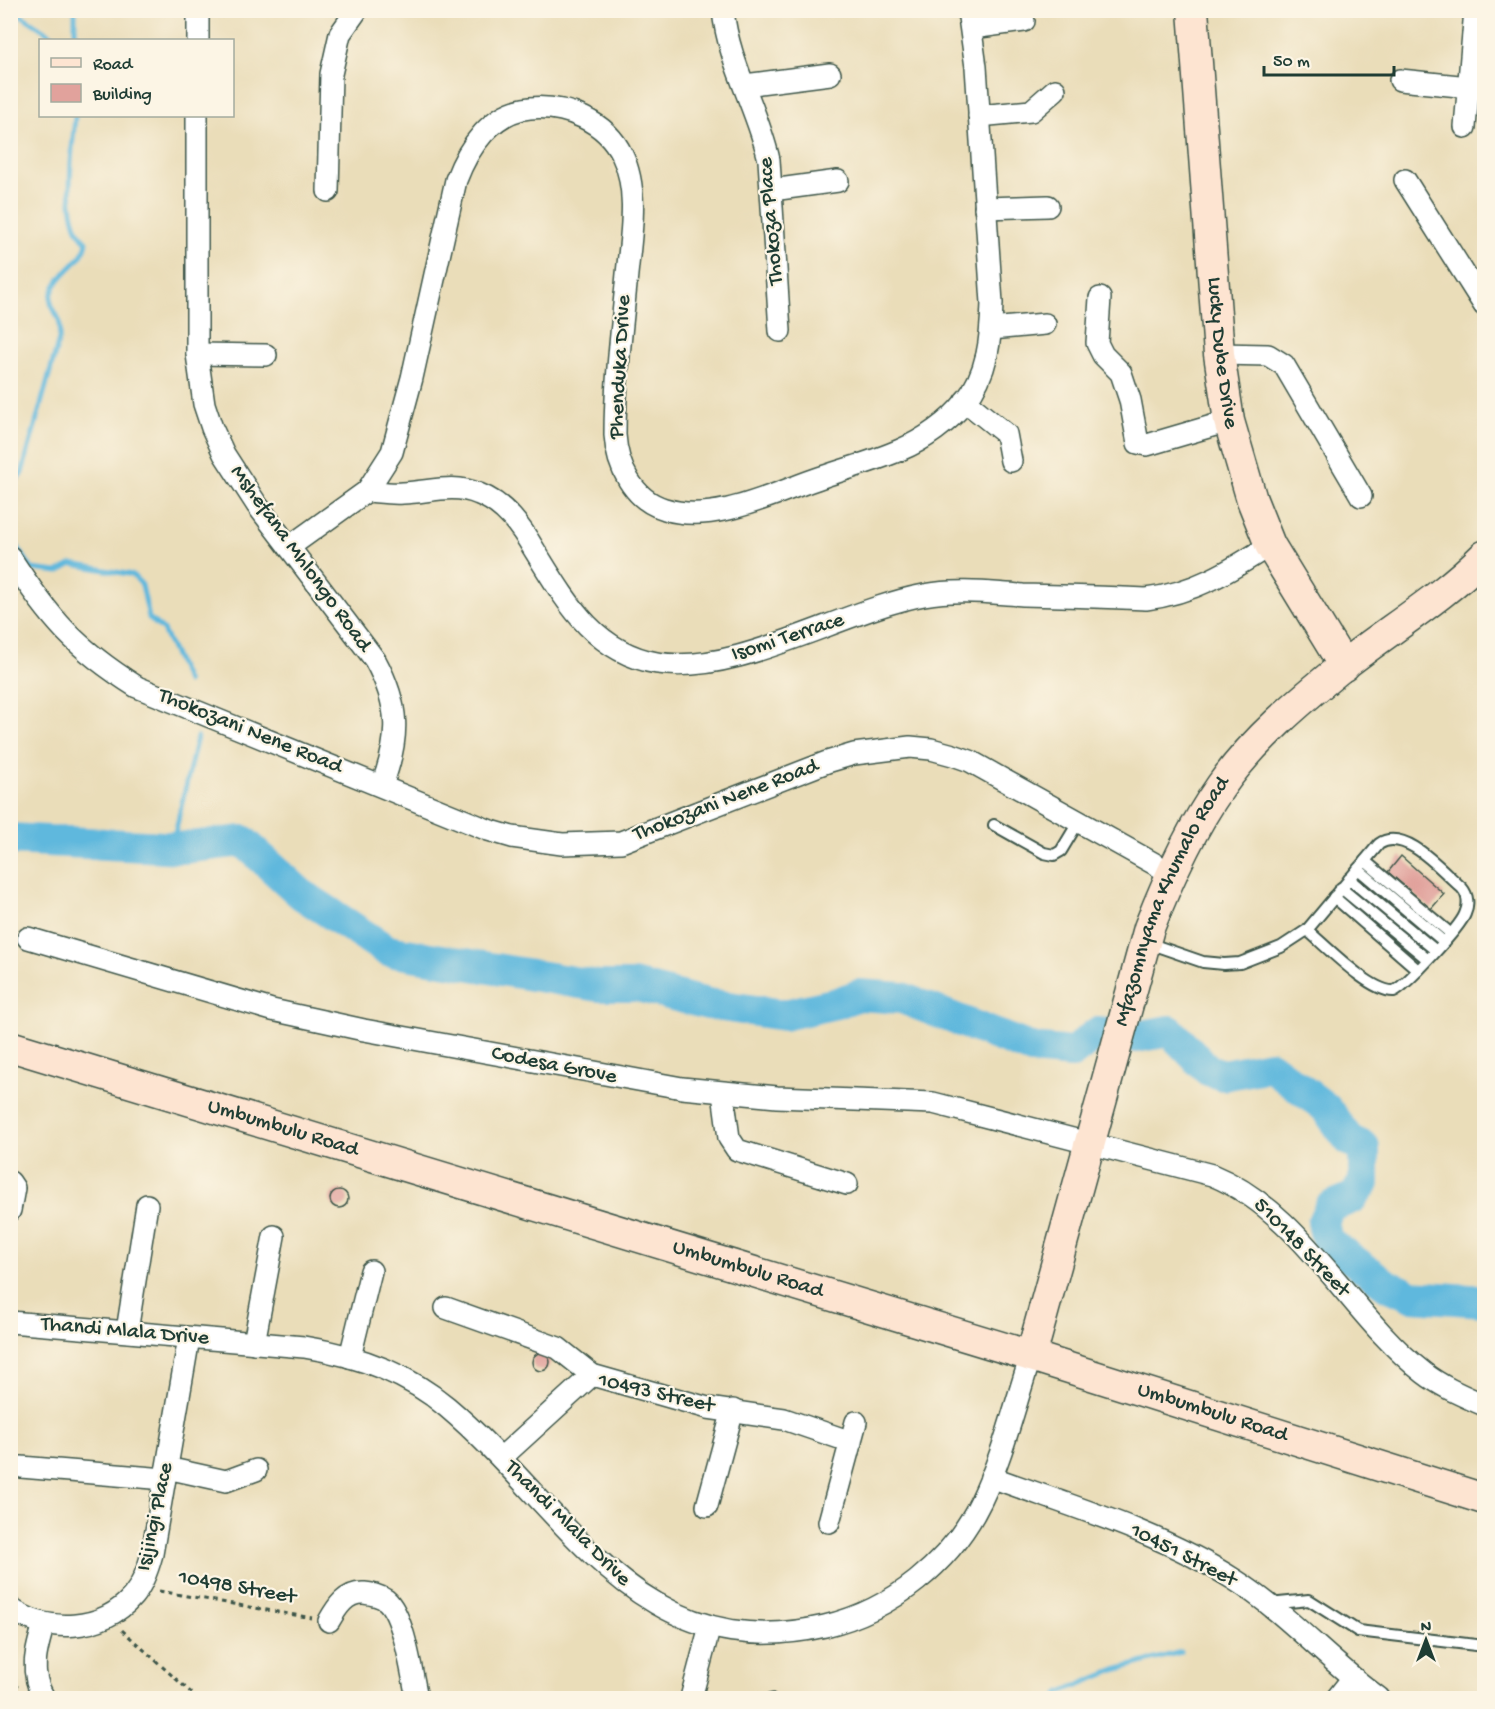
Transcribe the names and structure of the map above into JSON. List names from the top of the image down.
{
  "streets": {
    "street": [
      "Thokoza Place",
      "Lucky Dube Drive",
      "Phenduka Drive",
      "Mshefana Mhlongo Road",
      "Isomi Terrace",
      "Thokozani Nene Road",
      "Mfazomnyama Khumalo Road",
      "Codesa Grove",
      "Umbumbulu Road",
      "510148 Street",
      "Thandi Mlala Drive",
      "10493 Street",
      "Isijingi Place",
      "10451 Street"
    ],
    "path": ["10498 Street"]
  },
  "crossings": [
    ["Lucky Dube Drive", "Isomi Terrace"],
    ["Lucky Dube Drive", "Mfazomnyama Khumalo Road"],
    ["Phenduka Drive", "Mshefana Mhlongo Road"],
    ["Phenduka Drive", "Isomi Terrace"],
    ["Mshefana Mhlongo Road", "Thokozani Nene Road"],
    ["Thokozani Nene Road", "Mfazomnyama Khumalo Road"],
    ["Mfazomnyama Khumalo Road", "Codesa Grove"],
    ["Mfazomnyama Khumalo Road", "Umbumbulu Road"],
    ["Mfazomnyama Khumalo Road", "510148 Street"],
    ["Mfazomnyama Khumalo Road", "Thandi Mlala Drive"],
    ["Codesa Grove", "510148 Street"],
    ["Umbumbulu Road", "Thandi Mlala Drive"],
    ["Thandi Mlala Drive", "10493 Street"],
    ["Thandi Mlala Drive", "Isijingi Place"],
    ["Thandi Mlala Drive", "10451 Street"],
    ["Isijingi Place", "10498 Street"]
  ],
  "legend": ["Road", "Building"],
  "scale_bar": "50 m",
  "north": "top"
}
